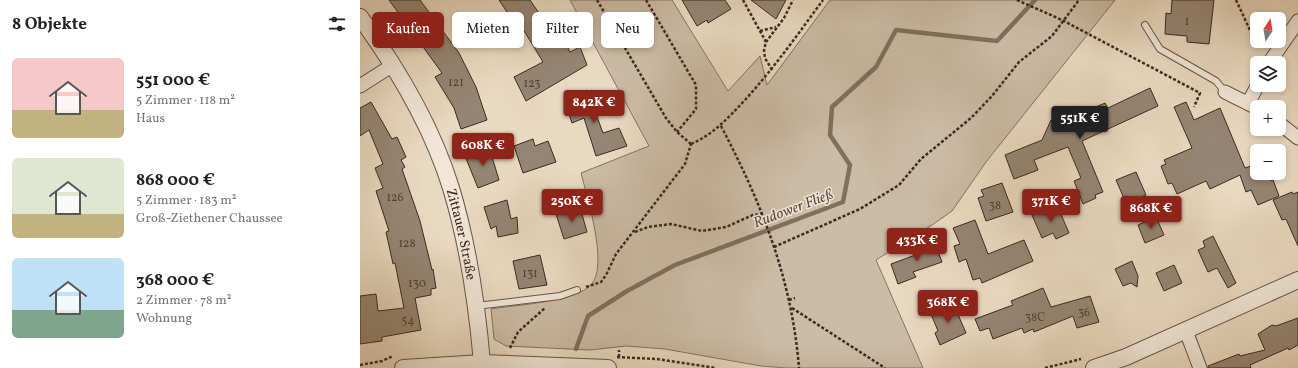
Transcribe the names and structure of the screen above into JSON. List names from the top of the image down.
{
  "streets": {
    "street": ["Zittauer Straße"]
  },
  "water": ["Rudower Fließ"],
  "house_numbers": [
    "1",
    "121",
    "123",
    "126",
    "38",
    "128",
    "131",
    "130",
    "36",
    "38C",
    "54"
  ],
  "north": "top",
  "page": {
    "heading": "8 Objekte",
    "map_buttons": ["+", "−"],
    "chip": [
      "Kaufen",
      "Mieten",
      "Filter",
      "Neu"
    ],
    "list": [
      {
        "name": "551 000 €",
        "note": "5 Zimmer · 118 m² · Haus"
      },
      {
        "name": "868 000 €",
        "note": "5 Zimmer · 183 m² · Groß-Ziethener Chaussee"
      },
      {
        "name": "368 000 €",
        "note": "2 Zimmer · 78 m² · Wohnung"
      }
    ],
    "price": [
      "842K €",
      "551K €",
      "608K €",
      "250K €",
      "371K €",
      "868K €",
      "433K €",
      "368K €"
    ]
  }
}
